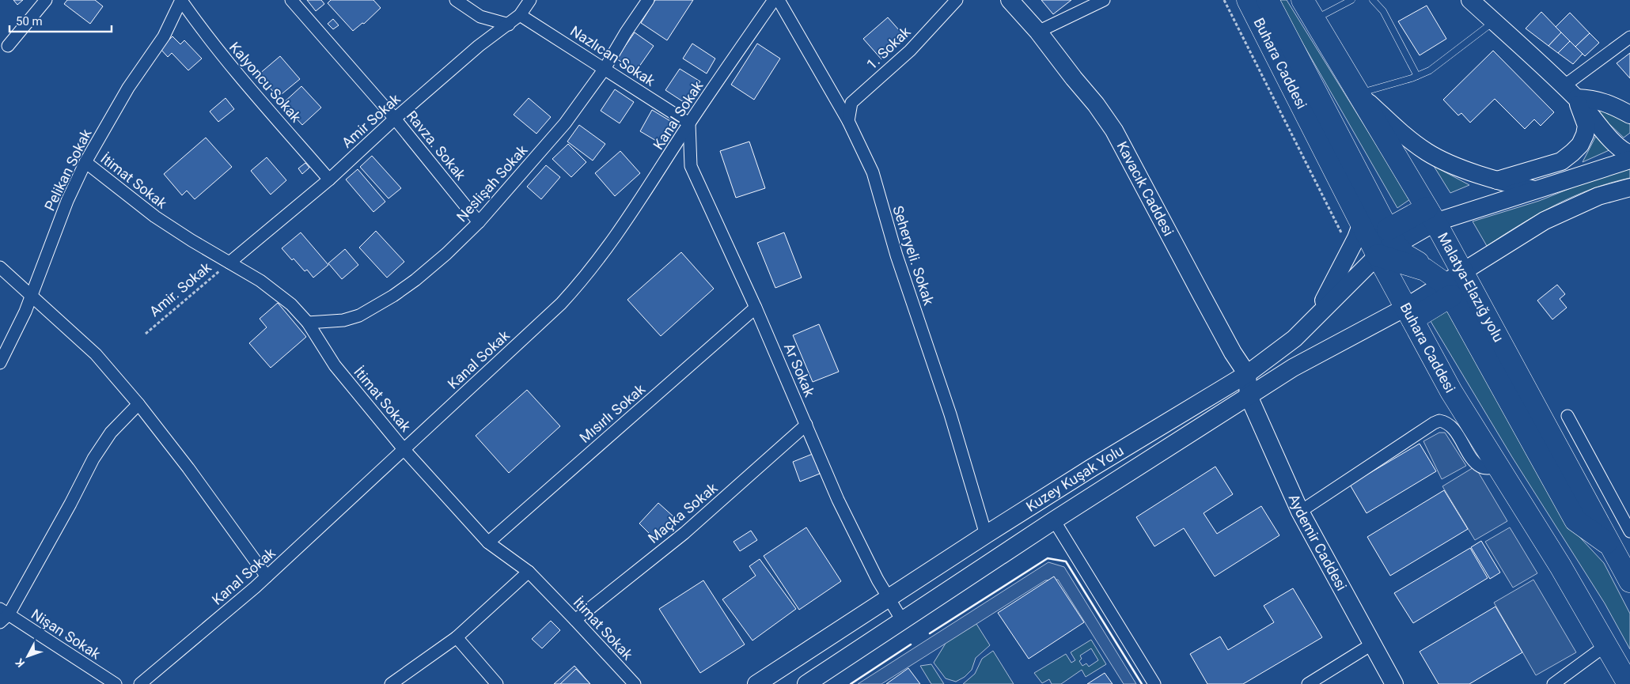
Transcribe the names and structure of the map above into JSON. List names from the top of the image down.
{
  "streets": {
    "highway": ["Buhara Caddesi", "Malatya-Elazığ yolu"],
    "main road": ["Kavacık Caddesi", "Kuzey Kuşak Yolu", "Aydemir Caddesi"],
    "street": [
      "1. Sokak",
      "Nazlıcan Sokak",
      "Kalyoncu Sokak",
      "Kanal Sokak",
      "Amir Sokak",
      "Ravza. Sokak",
      "Pelikan Sokak",
      "İtimat Sokak",
      "Neslişah Sokak",
      "Seheryeli. Sokak",
      "Ar Sokak",
      "Mısırlı Sokak",
      "Maçka Sokak",
      "Nişan Sokak"
    ],
    "path": ["Amir. Sokak"]
  },
  "crossings": [
    ["1. Sokak", "Seheryeli. Sokak"],
    ["Nazlıcan Sokak", "Kanal Sokak"],
    ["Nazlıcan Sokak", "Amir Sokak"],
    ["Nazlıcan Sokak", "Neslişah Sokak"],
    ["Nazlıcan Sokak", "Ar Sokak"],
    ["Buhara Caddesi", "Kuzey Kuşak Yolu"],
    ["Kalyoncu Sokak", "Amir Sokak"],
    ["Kalyoncu Sokak", "Pelikan Sokak"],
    ["Kanal Sokak", "İtimat Sokak"],
    ["Kanal Sokak", "Ar Sokak"],
    ["Amir Sokak", "Ravza. Sokak"],
    ["Amir Sokak", "İtimat Sokak"],
    ["Amir Sokak", "Amir. Sokak"],
    ["Ravza. Sokak", "Neslişah Sokak"],
    ["Pelikan Sokak", "İtimat Sokak"],
    ["İtimat Sokak", "Neslişah Sokak"],
    ["İtimat Sokak", "Amir. Sokak"],
    ["İtimat Sokak", "Mısırlı Sokak"],
    ["İtimat Sokak", "Maçka Sokak"],
    ["Kavacık Caddesi", "Kuzey Kuşak Yolu"],
    ["Kavacık Caddesi", "Aydemir Caddesi"],
    ["Seheryeli. Sokak", "Kuzey Kuşak Yolu"],
    ["Ar Sokak", "Mısırlı Sokak"],
    ["Ar Sokak", "Kuzey Kuşak Yolu"],
    ["Ar Sokak", "Maçka Sokak"],
    ["Kuzey Kuşak Yolu", "Aydemir Caddesi"]
  ],
  "scale_bar": "50 m",
  "north": "bottom left"
}
